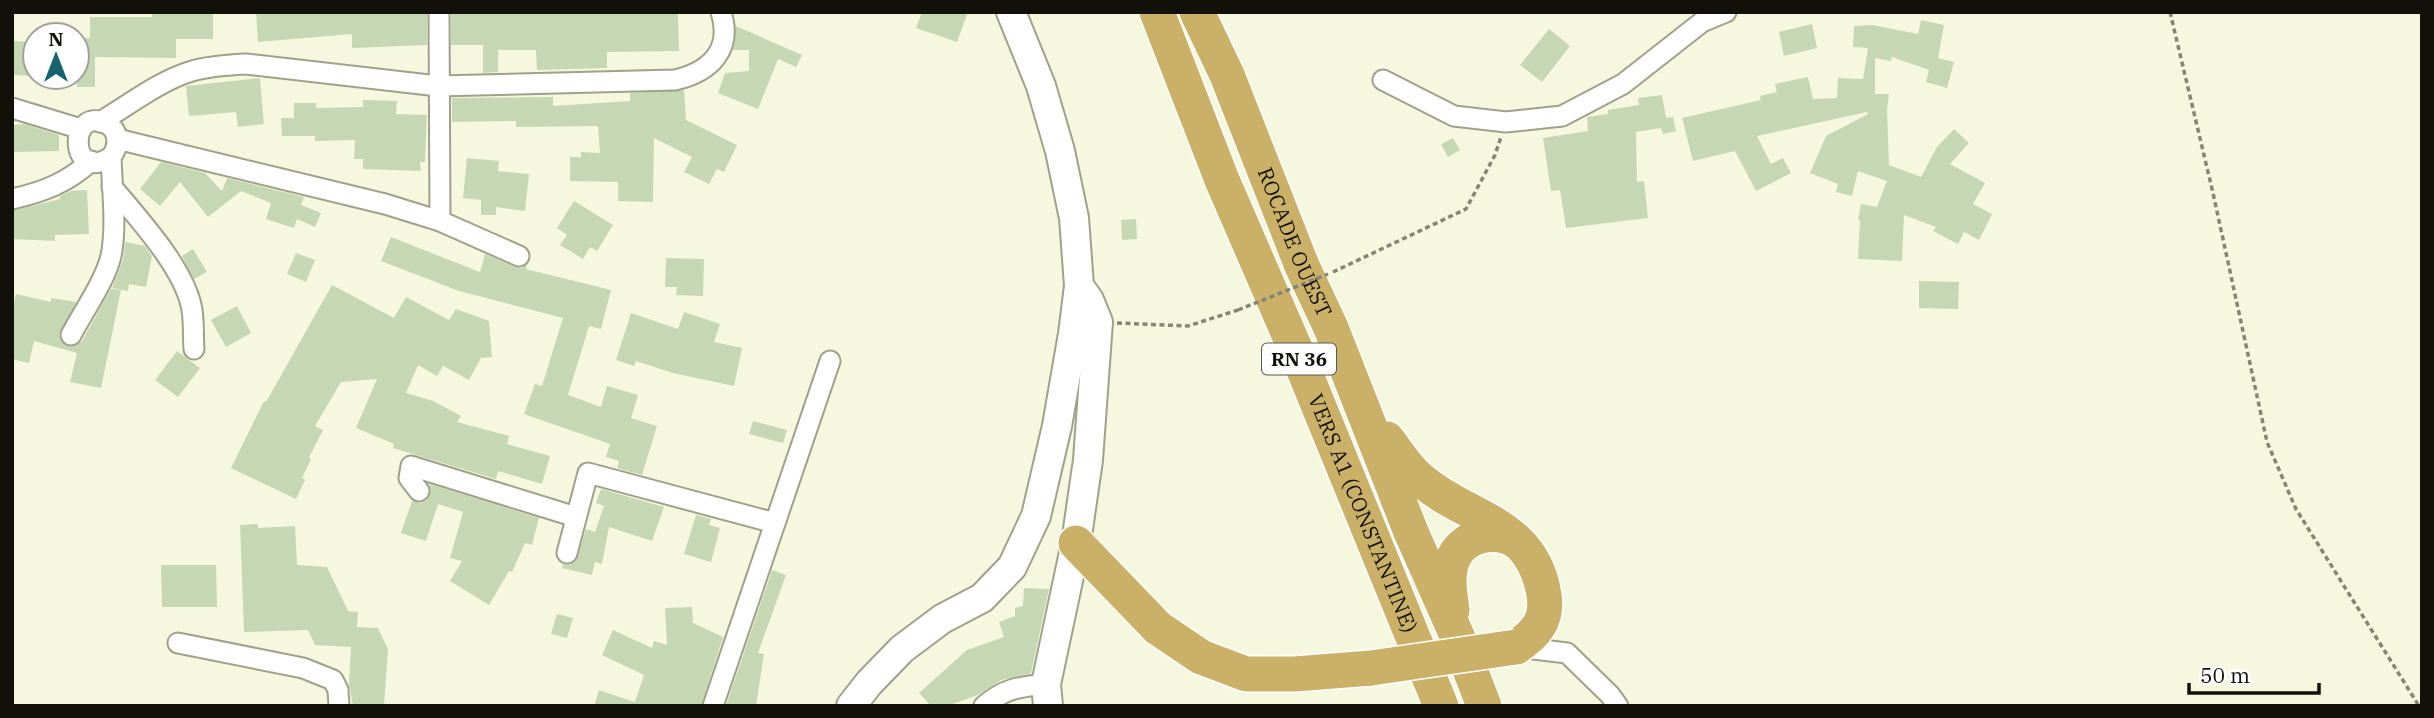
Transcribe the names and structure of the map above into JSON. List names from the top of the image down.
{
  "streets": {
    "highway": ["ROCADE OUEST", "RN 36", "VERS A1 (CONSTANTINE)"]
  },
  "scale_bar": "50 m",
  "north": "top"
}
